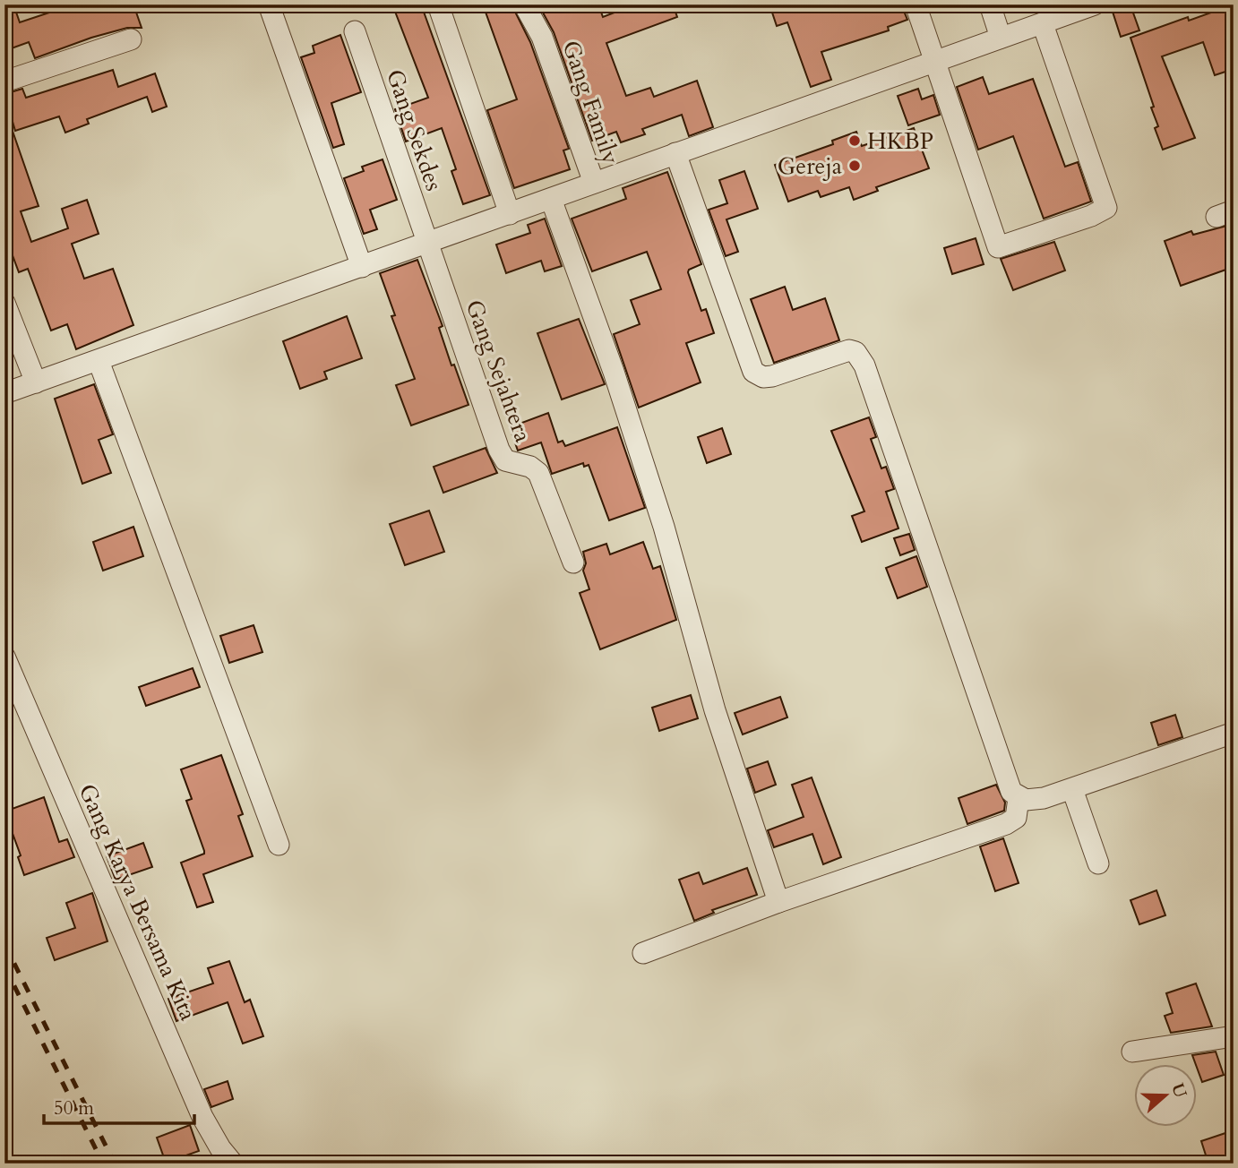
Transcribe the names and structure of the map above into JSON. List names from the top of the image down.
{
  "streets": {
    "street": [
      "Gang Family",
      "Gang Sekdes",
      "Gang Sejahtera",
      "Gang Karya Bersama Kita"
    ]
  },
  "crossings": [
    ["Gang Sekdes", "Gang Sejahtera"]
  ],
  "places": ["HKBP", "Gereja"],
  "scale_bar": "50 m",
  "north": "right"
}
